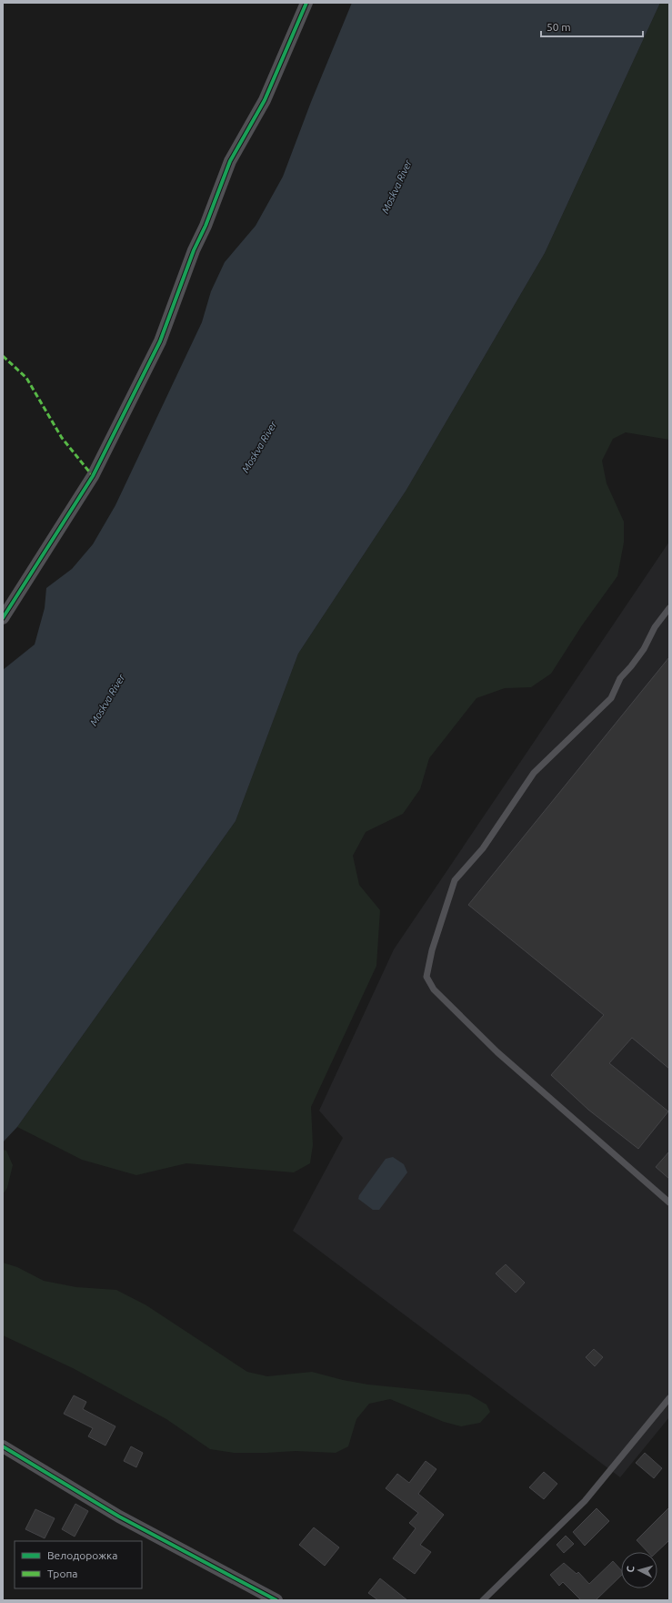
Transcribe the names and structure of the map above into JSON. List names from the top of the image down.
{
  "water": ["Moskva River"],
  "legend": ["Велодорожка", "Тропа"],
  "scale_bar": "50 m",
  "north": "left"
}
